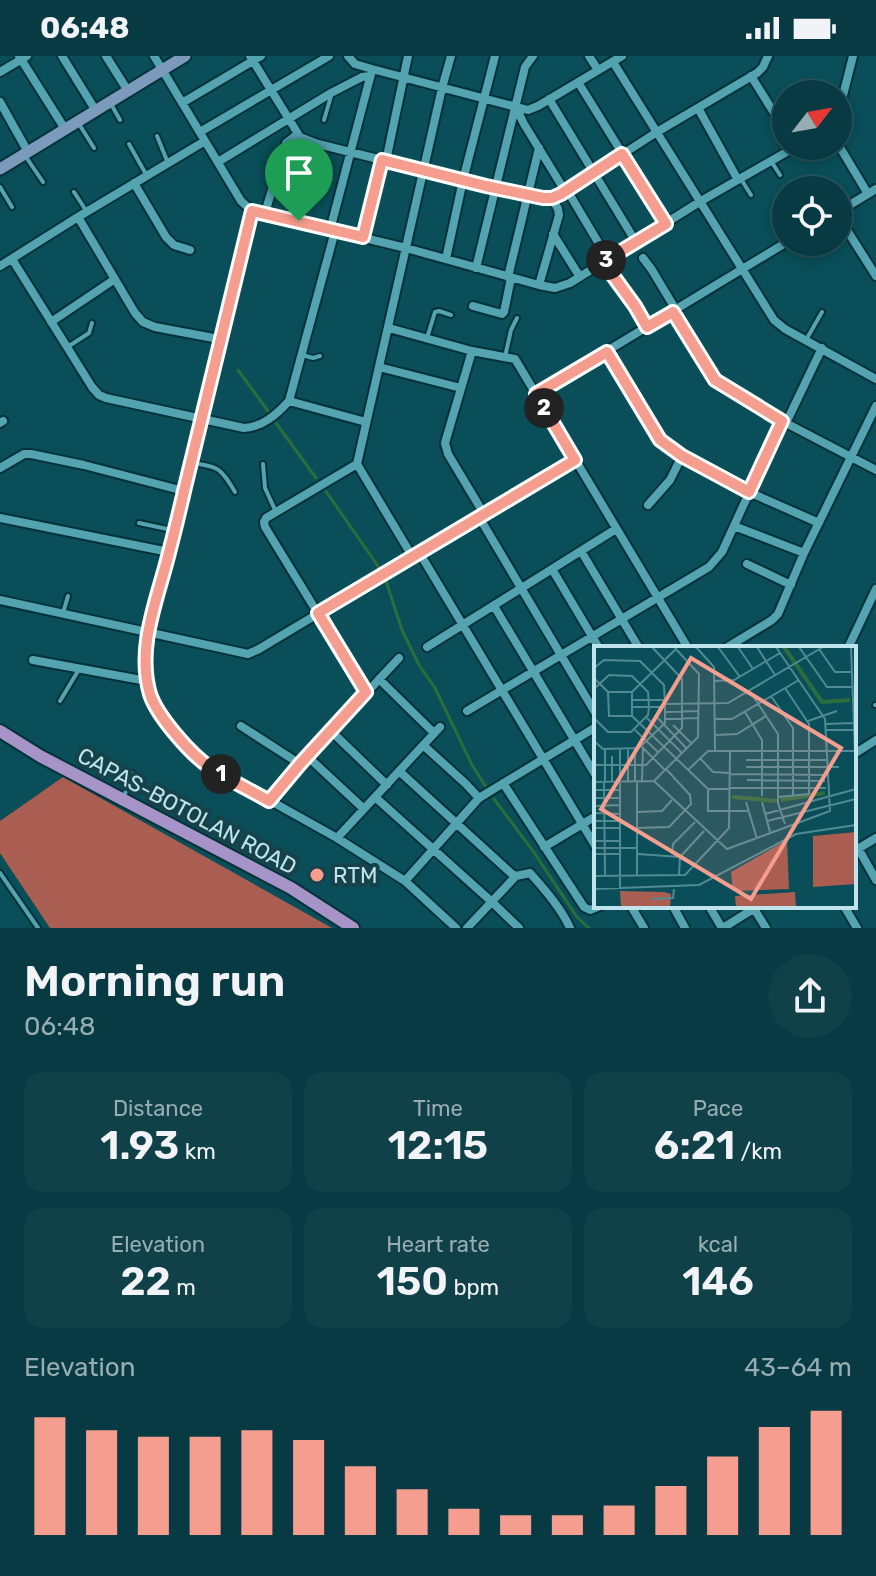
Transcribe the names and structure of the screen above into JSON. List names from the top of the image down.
{
  "streets": {
    "main road": ["CAPAS-BOTOLAN ROAD"]
  },
  "places": ["RTM"],
  "north": "top right",
  "page": {
    "status": "06:48",
    "pins": ["3", "2", "1"],
    "heading": ["Morning run", "06:48"],
    "stats": [
      ["Distance", "1.93 km"],
      ["Time", "12:15"],
      ["Pace", "6:21 /km"],
      ["Elevation", "22 m"],
      ["Heart rate", "150 bpm"],
      ["kcal", "146"]
    ],
    "chart": ["Elevation", "43–64 m"]
  }
}
